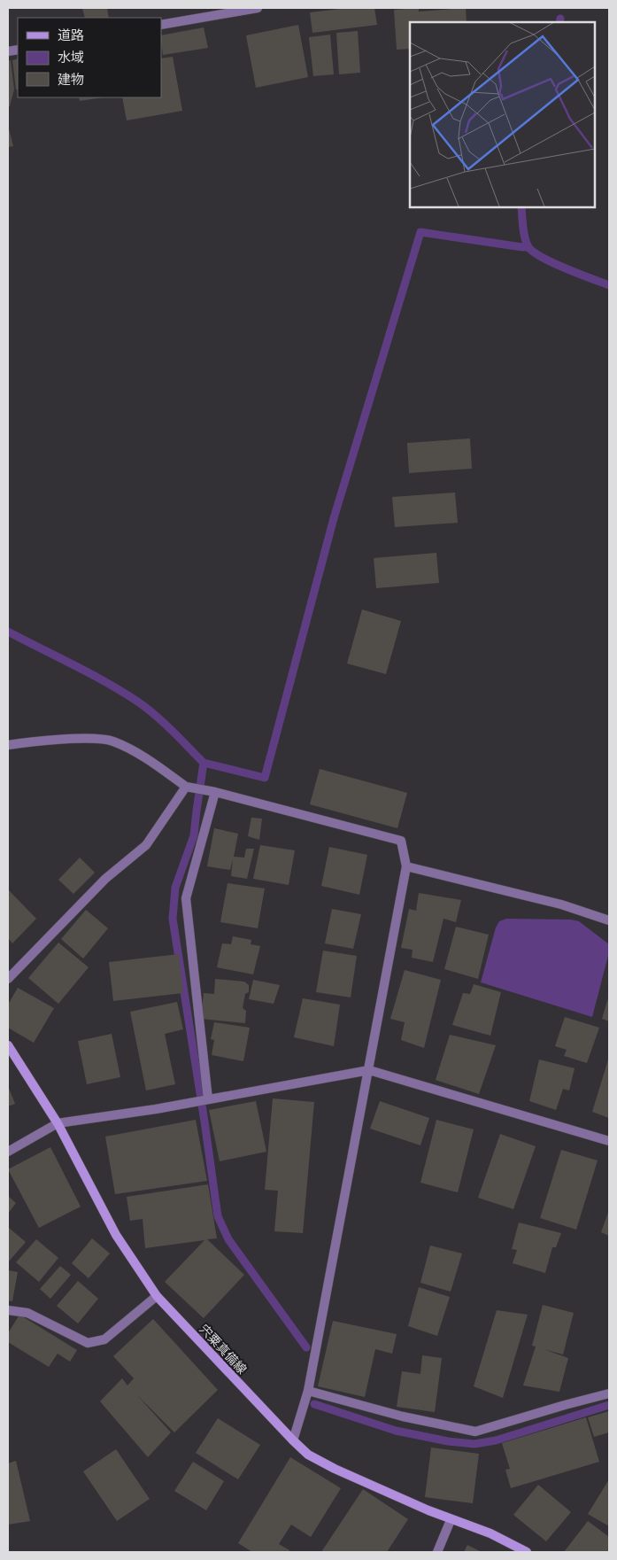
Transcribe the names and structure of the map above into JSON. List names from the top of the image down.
{
  "streets": {
    "main road": ["宍粟真備線"]
  },
  "legend": ["道路", "水域", "建物"]
}
